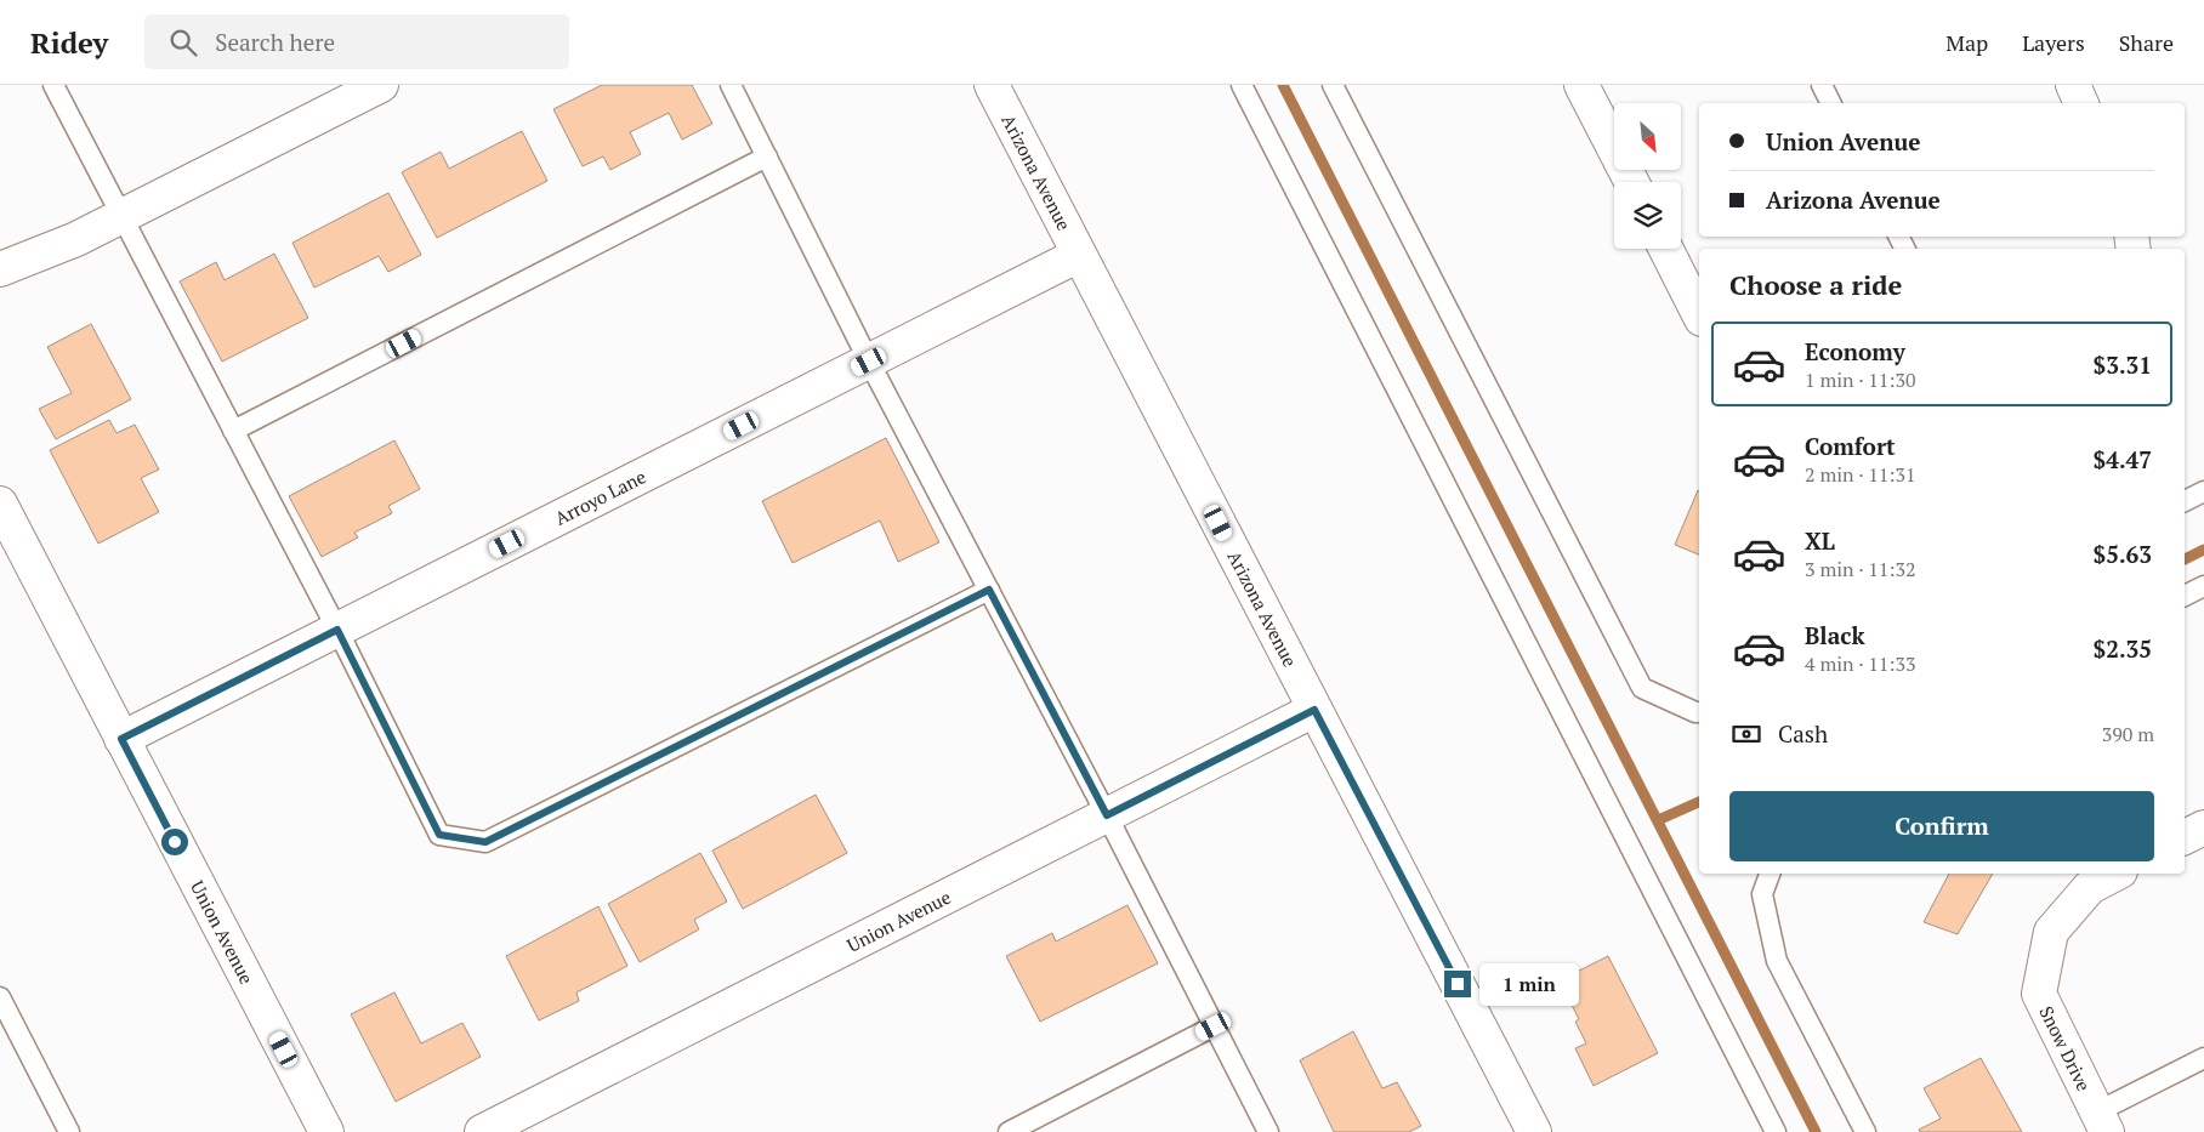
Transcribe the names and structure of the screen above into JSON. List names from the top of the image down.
{
  "streets": {
    "street": [
      "Arizona Avenue",
      "Arroyo Lane",
      "Union Avenue",
      "Snow Drive"
    ]
  },
  "crossings": [
    ["Arizona Avenue", "Arroyo Lane"],
    ["Arizona Avenue", "Union Avenue"],
    ["Arroyo Lane", "Union Avenue"]
  ],
  "north": "bottom right",
  "page": {
    "header": "Ridey",
    "search": "Search here",
    "nav": ["Map", "Layers", "Share"],
    "banner": ["Union Avenue", "Arizona Avenue"],
    "heading": "Choose a ride",
    "list": [
      {
        "name": "Economy",
        "note": "1 min · 11:30",
        "value": "$3.31"
      },
      {
        "name": "Comfort",
        "note": "2 min · 11:31",
        "value": "$4.47"
      },
      {
        "name": "XL",
        "note": "3 min · 11:32",
        "value": "$5.63"
      },
      {
        "name": "Black",
        "note": "4 min · 11:33",
        "value": "$2.35"
      }
    ],
    "pay": ["Cash", "390 m"],
    "buttons": "Confirm",
    "bubble": "1 min"
  }
}
